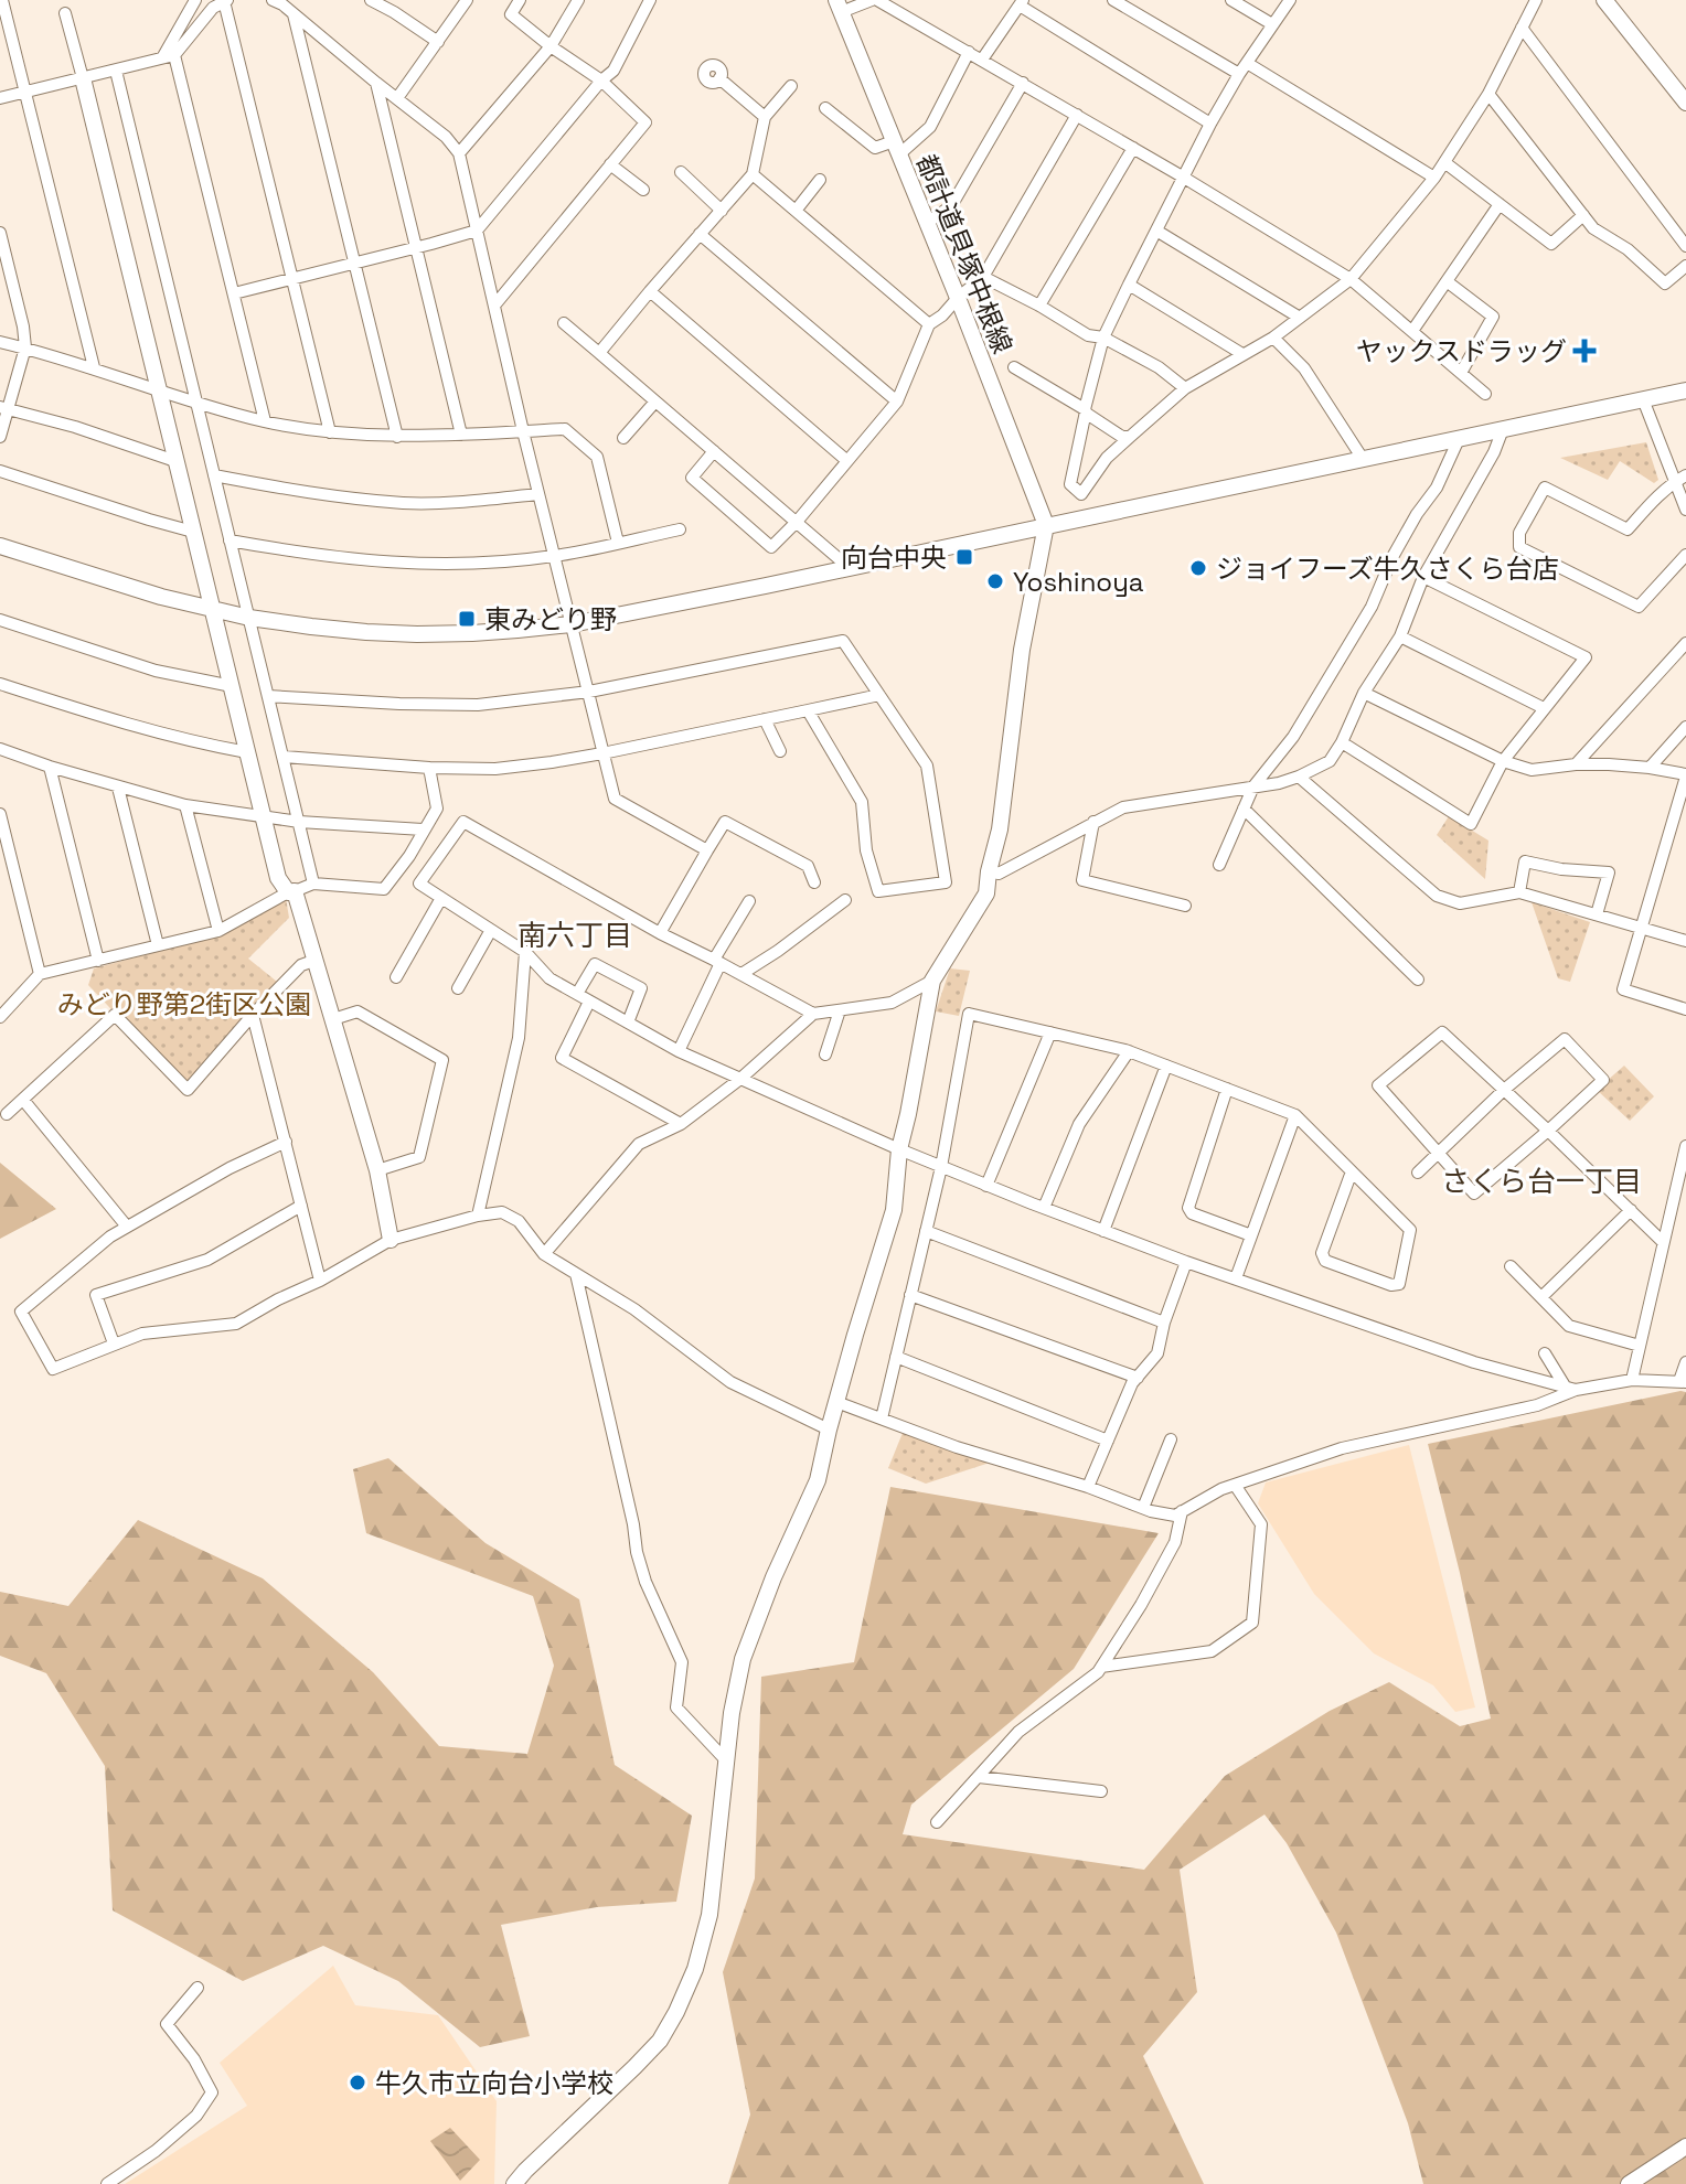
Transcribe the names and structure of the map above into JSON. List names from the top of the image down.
{
  "streets": {
    "street": ["都計道貝塚中根線"]
  },
  "districts": ["南六丁目", "さくら台一丁目"],
  "parks": ["みどり野第2街区公園"],
  "places": {
    "health": ["ヤックスドラッグ"],
    "transit": ["向台中央", "東みどり野"],
    "other": ["ジョイフーズ牛久さくら台店", "Yoshinoya", "牛久市立向台小学校"]
  }
}
